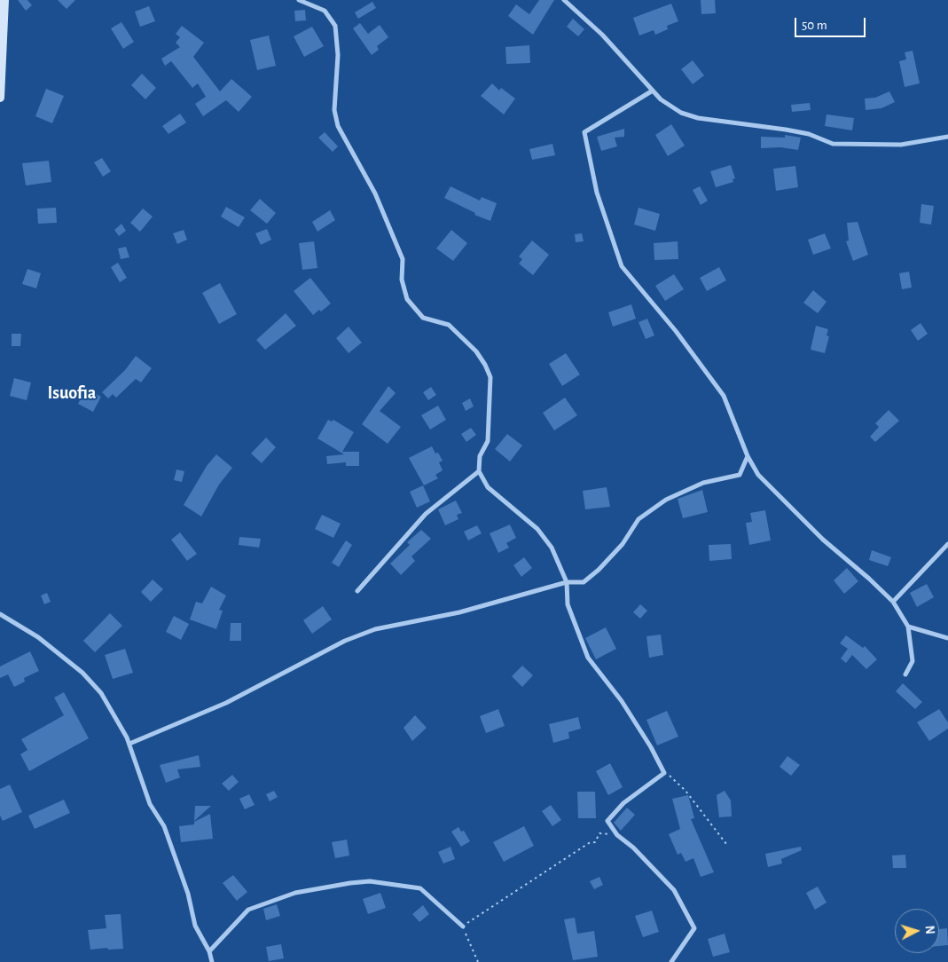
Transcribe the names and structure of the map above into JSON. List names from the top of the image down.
{
  "districts": ["Isuofia"],
  "scale_bar": "50 m",
  "north": "right"
}
